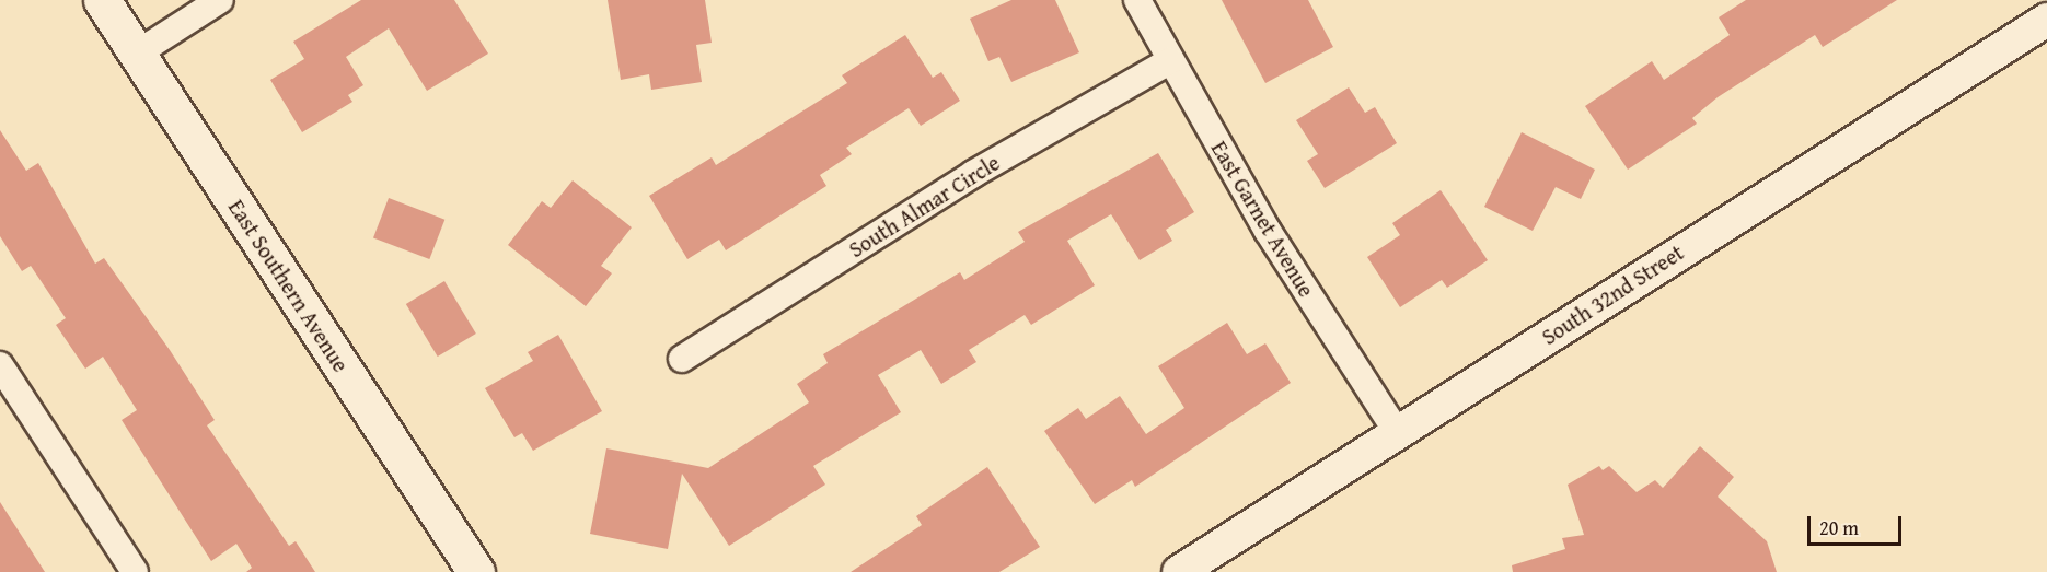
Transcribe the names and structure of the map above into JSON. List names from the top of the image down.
{
  "streets": {
    "main road": ["East Southern Avenue"],
    "street": ["South Almar Circle", "East Garnet Avenue", "South 32nd Street"]
  },
  "crossings": [
    ["South Almar Circle", "East Garnet Avenue"],
    ["East Garnet Avenue", "South 32nd Street"]
  ],
  "scale_bar": "20 m"
}
